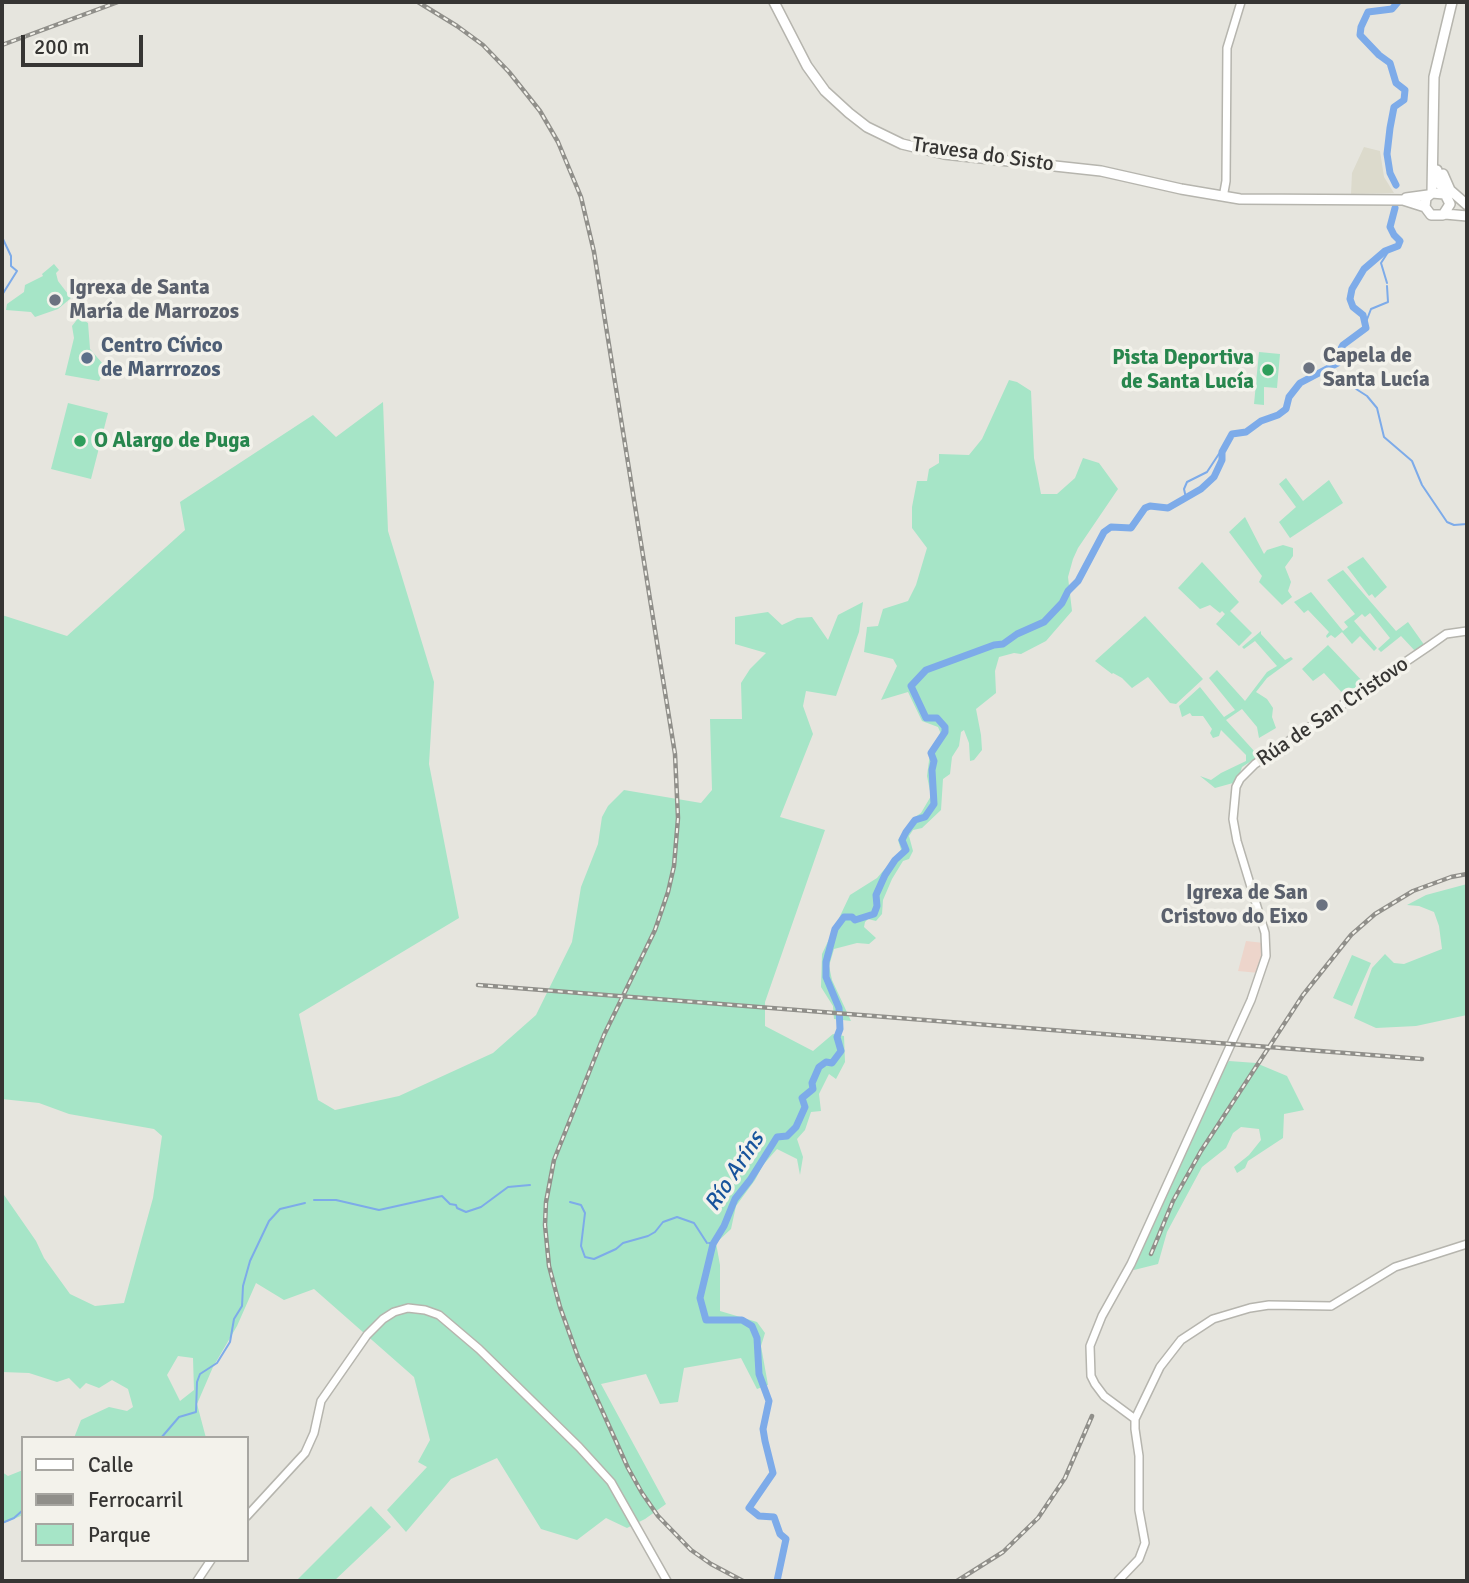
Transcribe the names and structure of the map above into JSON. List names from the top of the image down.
{
  "streets": {
    "highway": ["Travesa do Sisto"],
    "street": ["Rúa de San Cristovo"]
  },
  "water": ["Río Aríns"],
  "places": [
    "Igrexa de Santa María de Marrozos",
    "Centro Cívico de Marrrozos",
    "Capela de Santa Lucía",
    "Pista Deportiva de Santa Lucía",
    "O Alargo de Puga",
    "Igrexa de San Cristovo do Eixo"
  ],
  "legend": ["Calle", "Ferrocarril", "Parque"],
  "scale_bar": "200 m"
}
